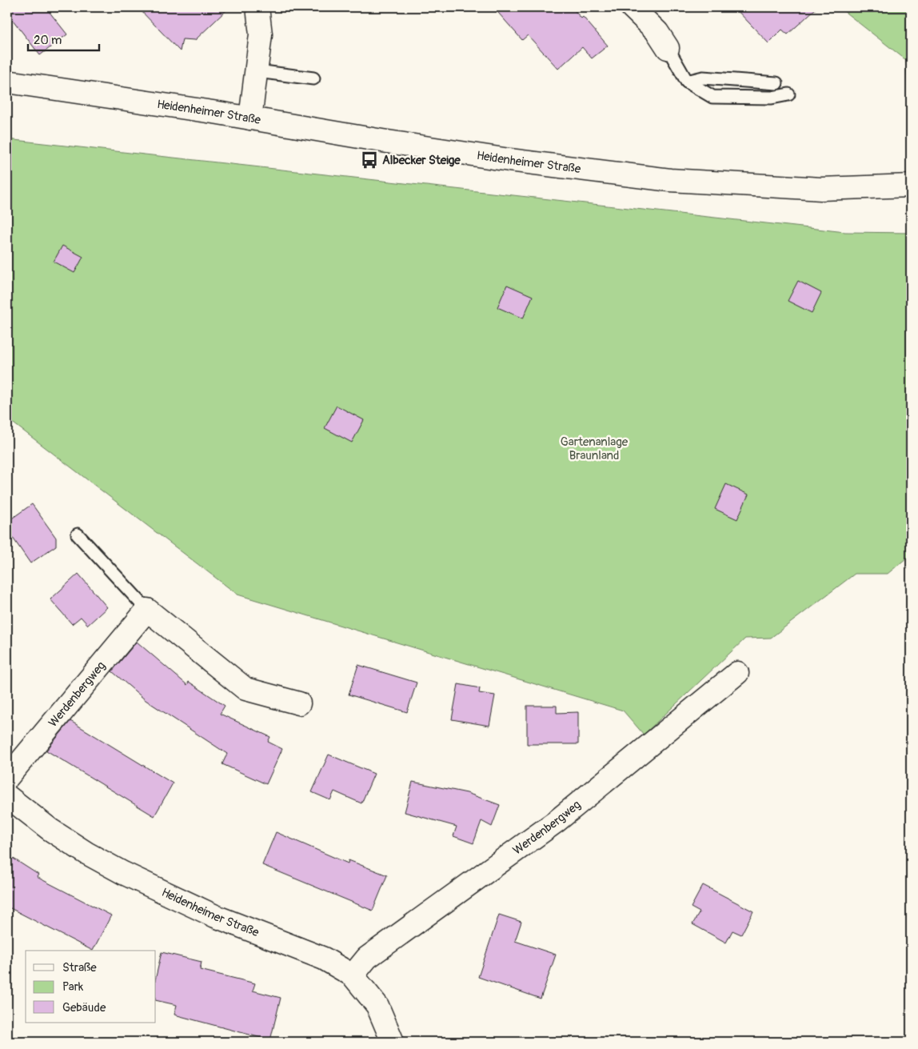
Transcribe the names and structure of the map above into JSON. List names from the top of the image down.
{
  "streets": {
    "main road": ["Heidenheimer Straße", "Werdenbergweg"]
  },
  "crossings": [
    ["Heidenheimer Straße", "Werdenbergweg"]
  ],
  "parks": ["Gartenanlage Braunland"],
  "places": {
    "bus stop": ["Albecker Steige"]
  },
  "legend": ["Straße", "Park", "Gebäude"],
  "scale_bar": "20 m"
}
